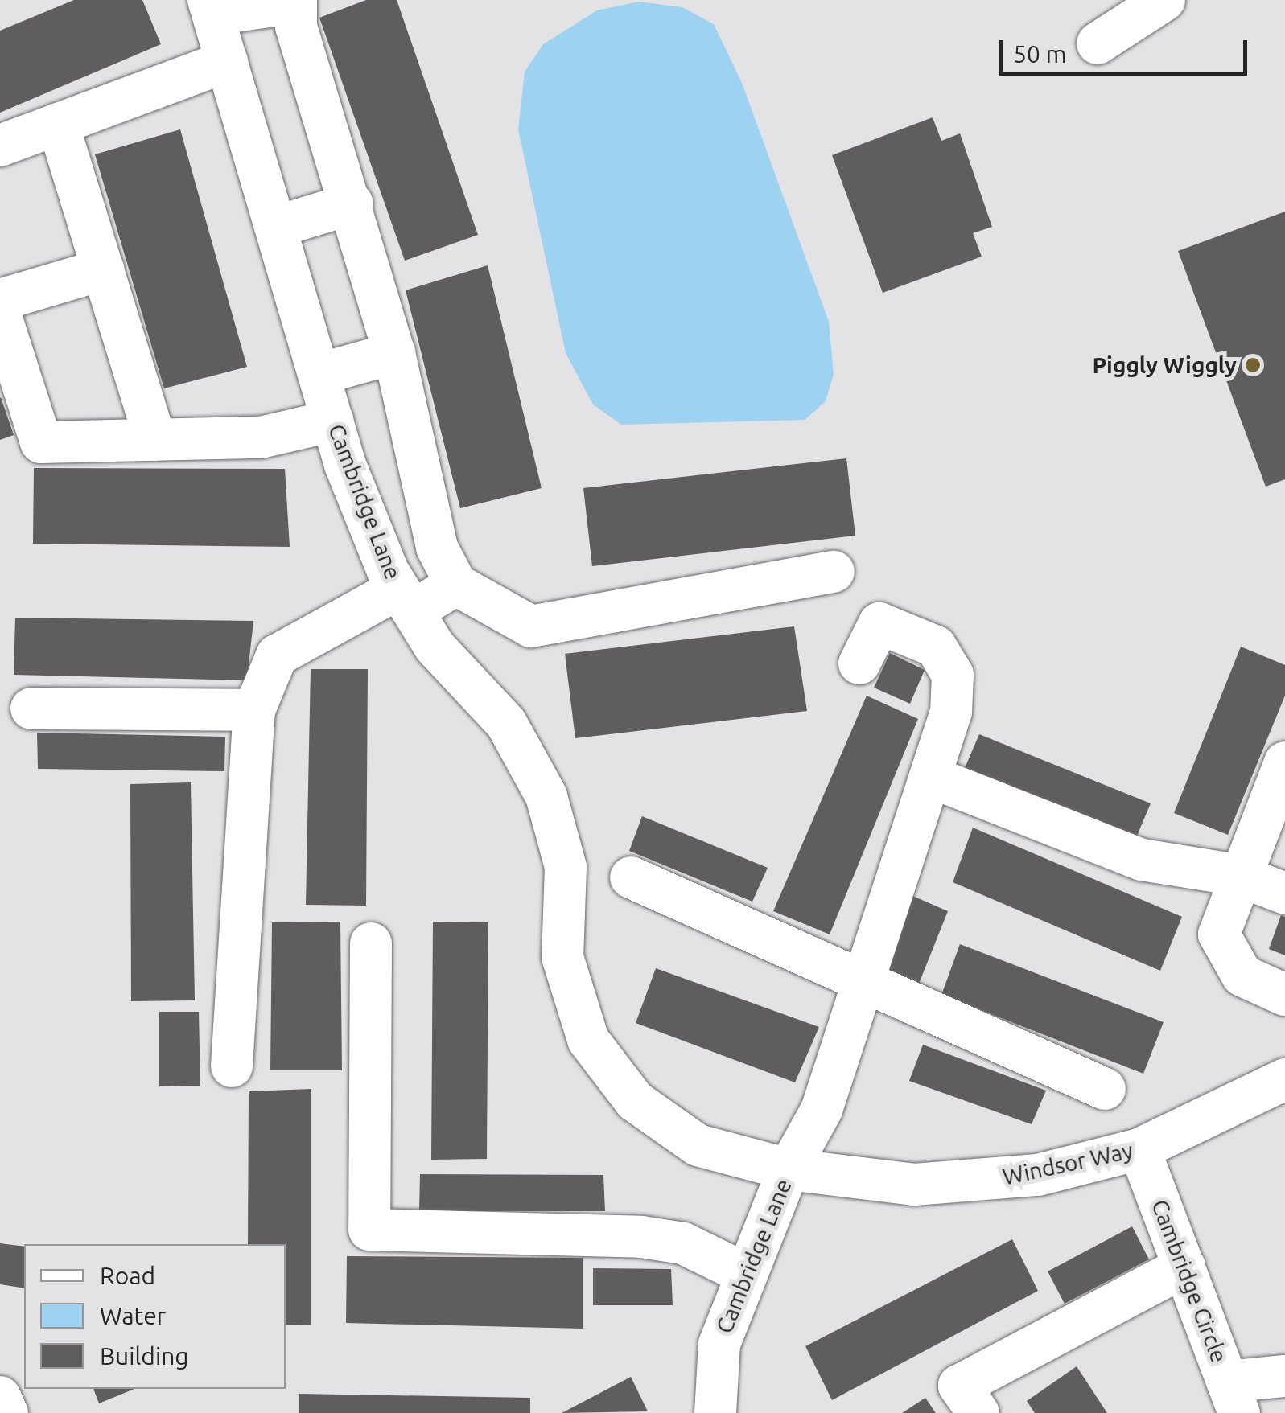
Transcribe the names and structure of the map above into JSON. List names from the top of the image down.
{
  "streets": {
    "street": ["Cambridge Lane", "Windsor Way", "Cambridge Circle"]
  },
  "crossings": [
    ["Cambridge Lane", "Windsor Way"],
    ["Windsor Way", "Cambridge Circle"]
  ],
  "places": ["Piggly Wiggly"],
  "legend": ["Road", "Water", "Building"],
  "scale_bar": "50 m"
}
